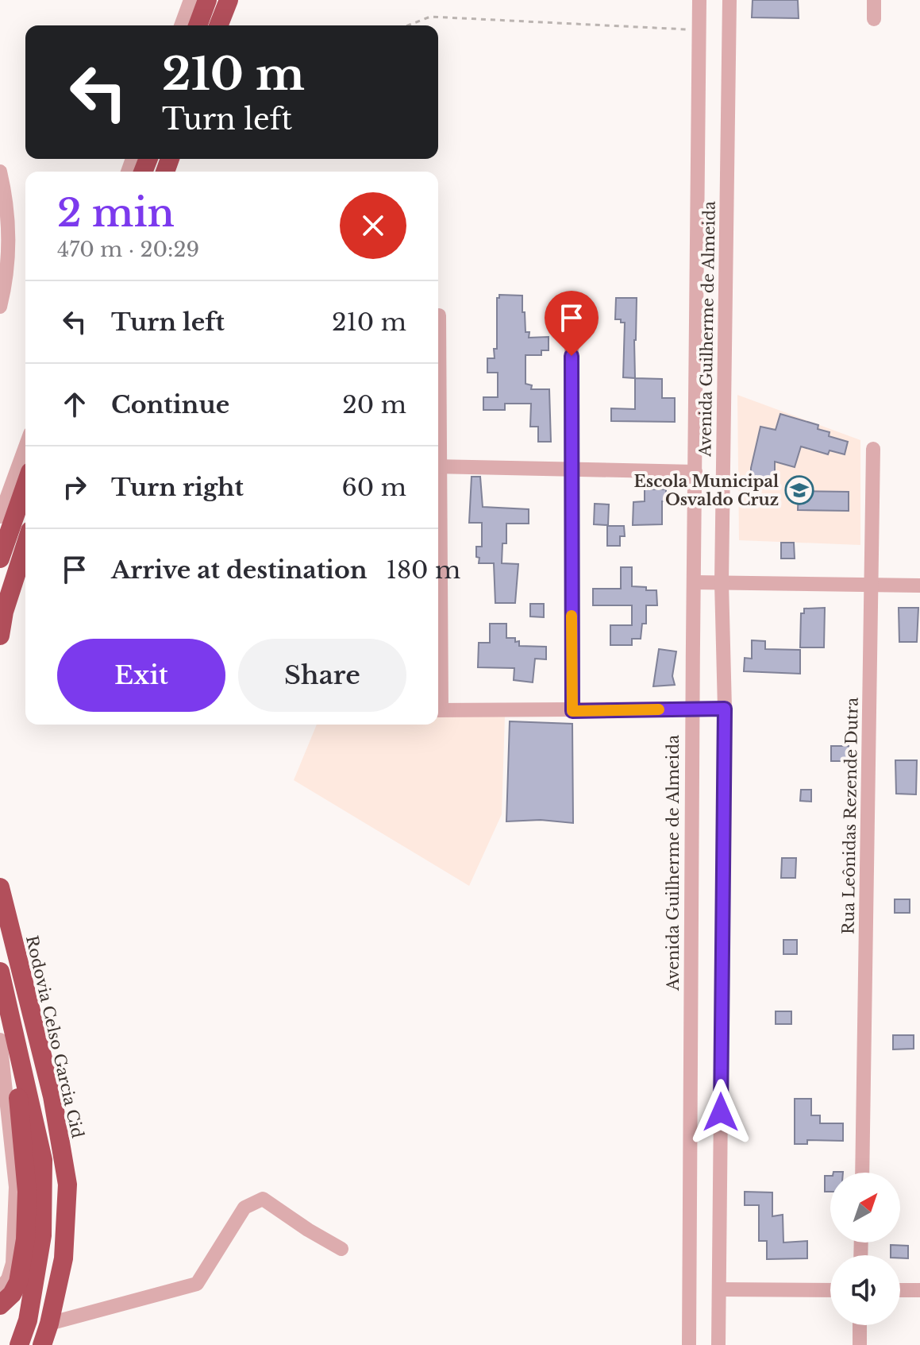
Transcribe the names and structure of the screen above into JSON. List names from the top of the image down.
{
  "streets": {
    "highway": ["Rodovia Celso Garcia Cid"],
    "street": ["Avenida Guilherme de Almeida", "Rua Leônidas Rezende Dutra"]
  },
  "places": {
    "school or university": ["Escola Municipal Osvaldo Cruz"]
  },
  "north": "top right",
  "page": {
    "turn": ["210 m", "Turn left"],
    "heading": ["2 min", "470 m · 20:29"],
    "list": [
      {
        "name": "Turn left",
        "value": "210 m"
      },
      {
        "name": "Continue",
        "value": "20 m"
      },
      {
        "name": "Turn right",
        "value": "60 m"
      },
      {
        "name": "Arrive at destination",
        "value": "180 m"
      }
    ],
    "buttons": ["Exit", "Share"]
  }
}
